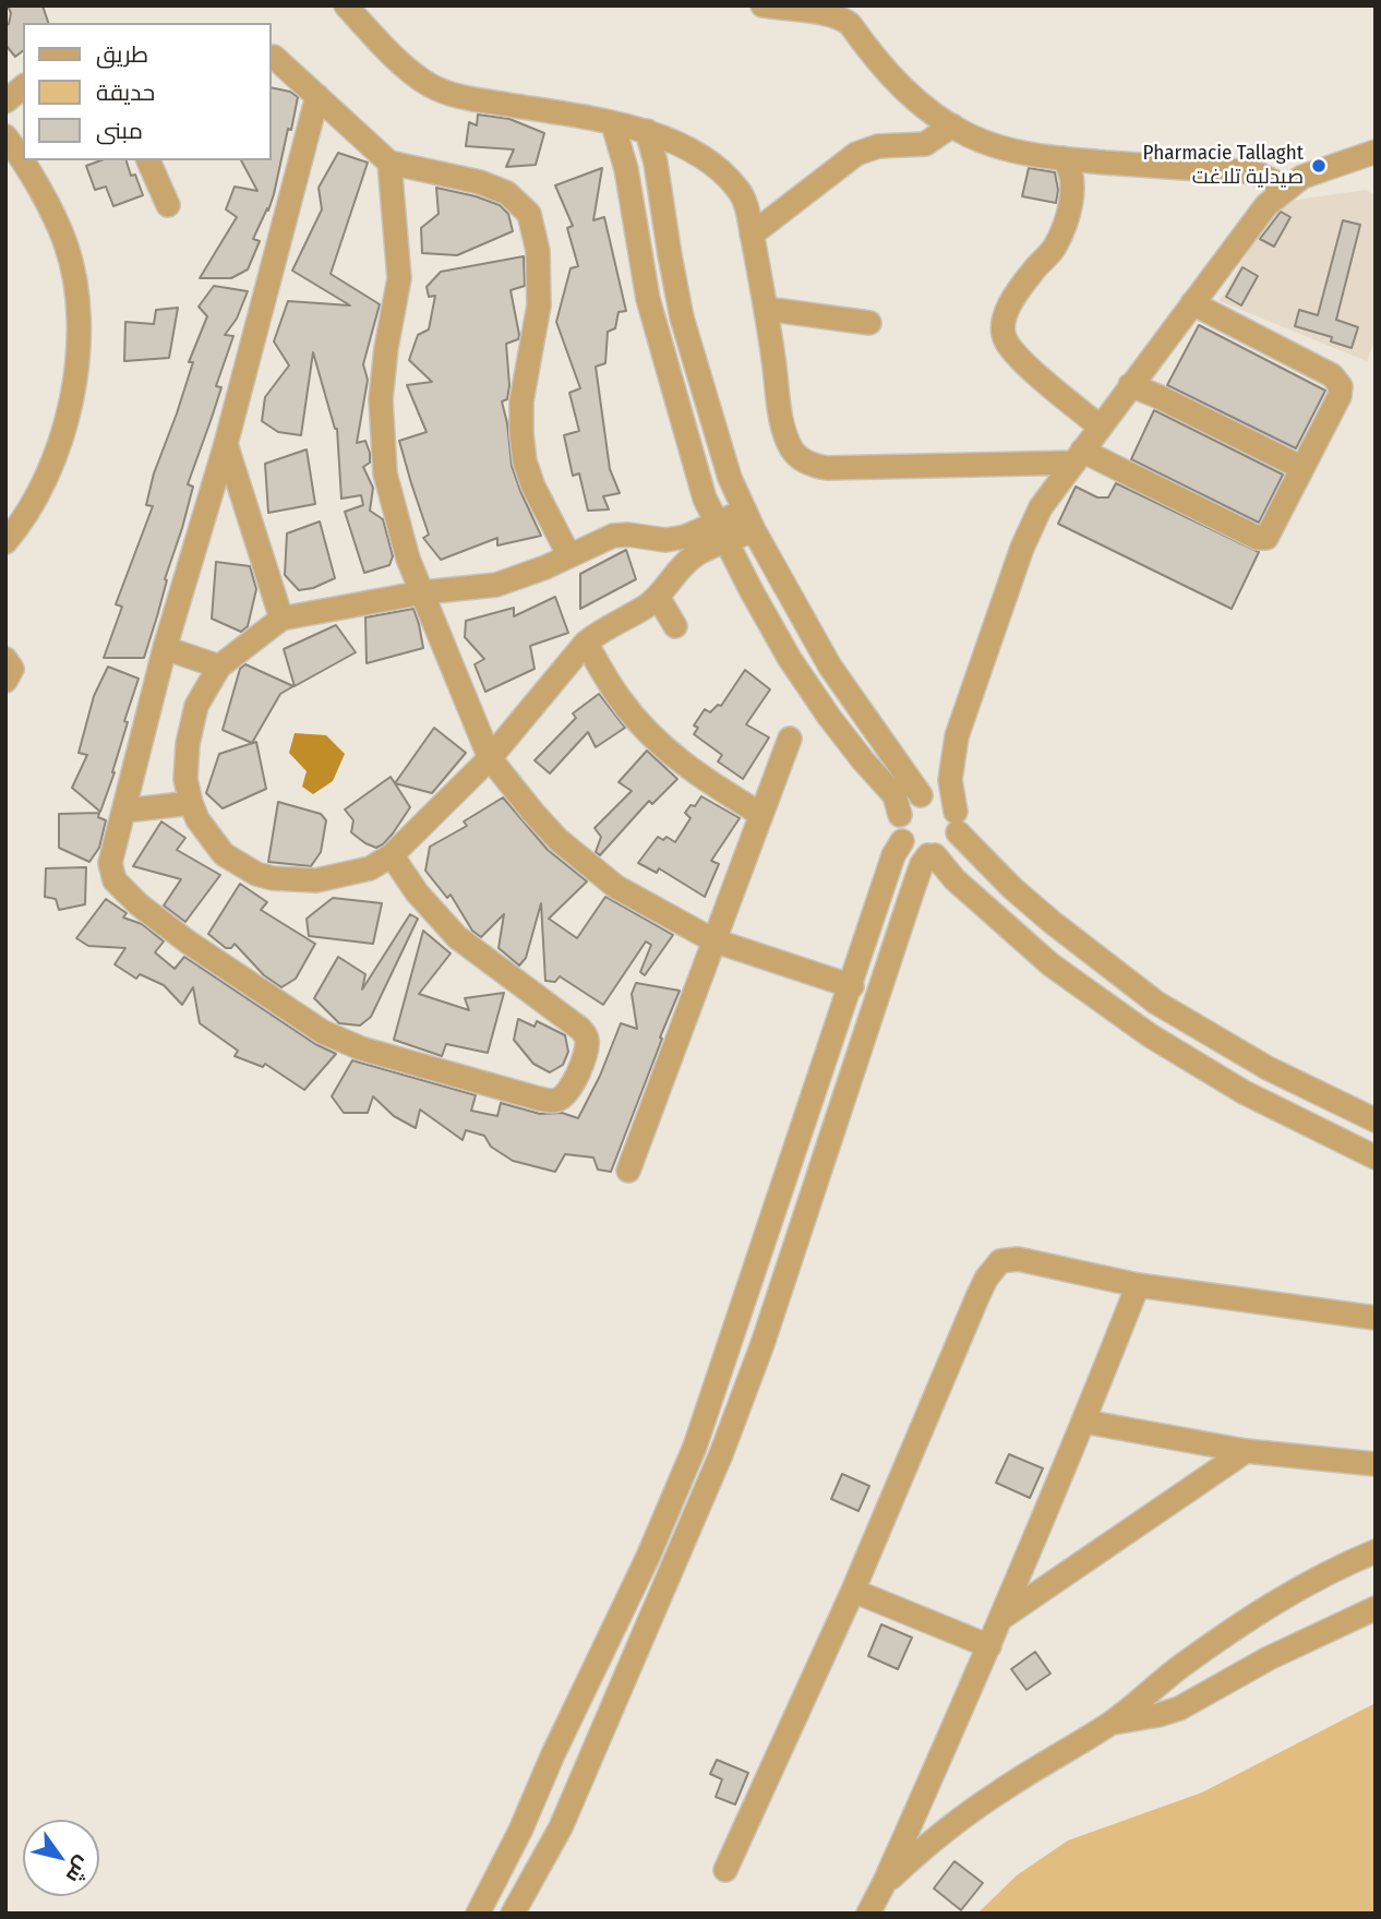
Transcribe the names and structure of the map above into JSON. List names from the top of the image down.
{
  "places": ["Pharmacie Tallaght صيدلية تلاغت"],
  "legend": ["طريق", "حديقة", "مبنى"],
  "north": "bottom right"
}
